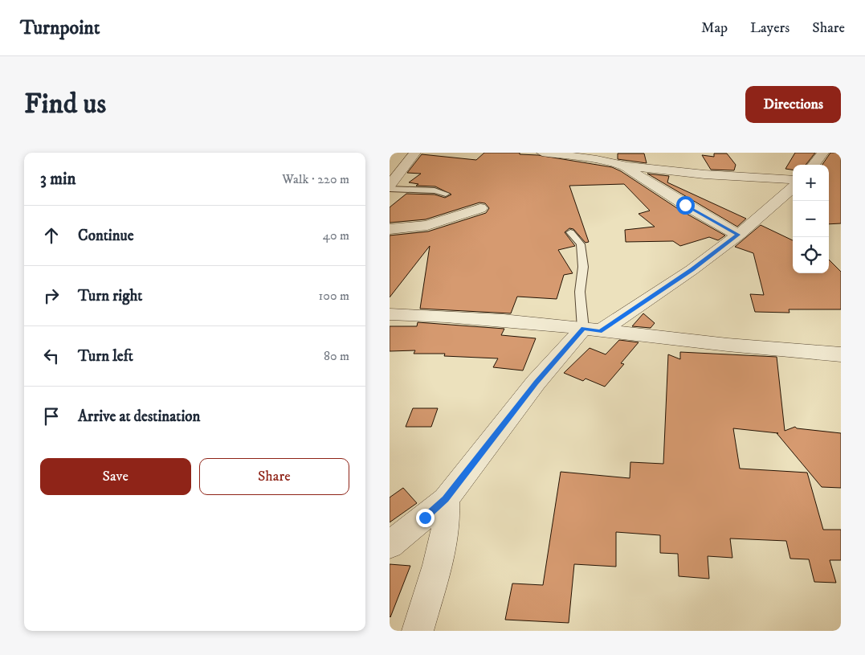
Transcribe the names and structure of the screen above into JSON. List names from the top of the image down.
{
  "page": {
    "header": "Turnpoint",
    "nav": ["Map", "Layers", "Share"],
    "buttons": [
      "Directions",
      ["Save", "Share"]
    ],
    "title": "Find us",
    "heading": ["3 min", "Walk · 220 m"],
    "map_buttons": ["+", "−"],
    "list": [
      ["Continue", "40 m"],
      ["Turn right", "100 m"],
      ["Turn left", "80 m"],
      "Arrive at destination"
    ]
  }
}
